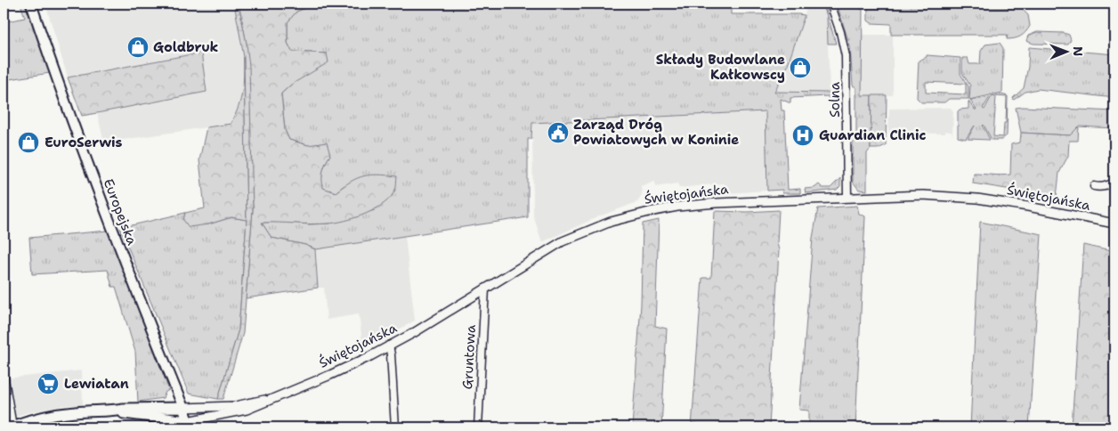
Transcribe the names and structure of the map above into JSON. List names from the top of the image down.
{
  "streets": {
    "main road": ["Świętojańska", "Europejska"],
    "street": ["Solna", "Gruntowa"]
  },
  "crossings": [
    ["Solna", "Świętojańska"],
    ["Świętojańska", "Europejska"],
    ["Świętojańska", "Gruntowa"]
  ],
  "places": {
    "shop": ["Goldbruk", "Składy Budowlane Kałkowscy", "EuroSerwis"],
    "public building": ["Zarząd Dróg Powiatowych w Koninie"],
    "hospital": ["Guardian Clinic"],
    "supermarket": ["Lewiatan"]
  },
  "north": "right"
}
